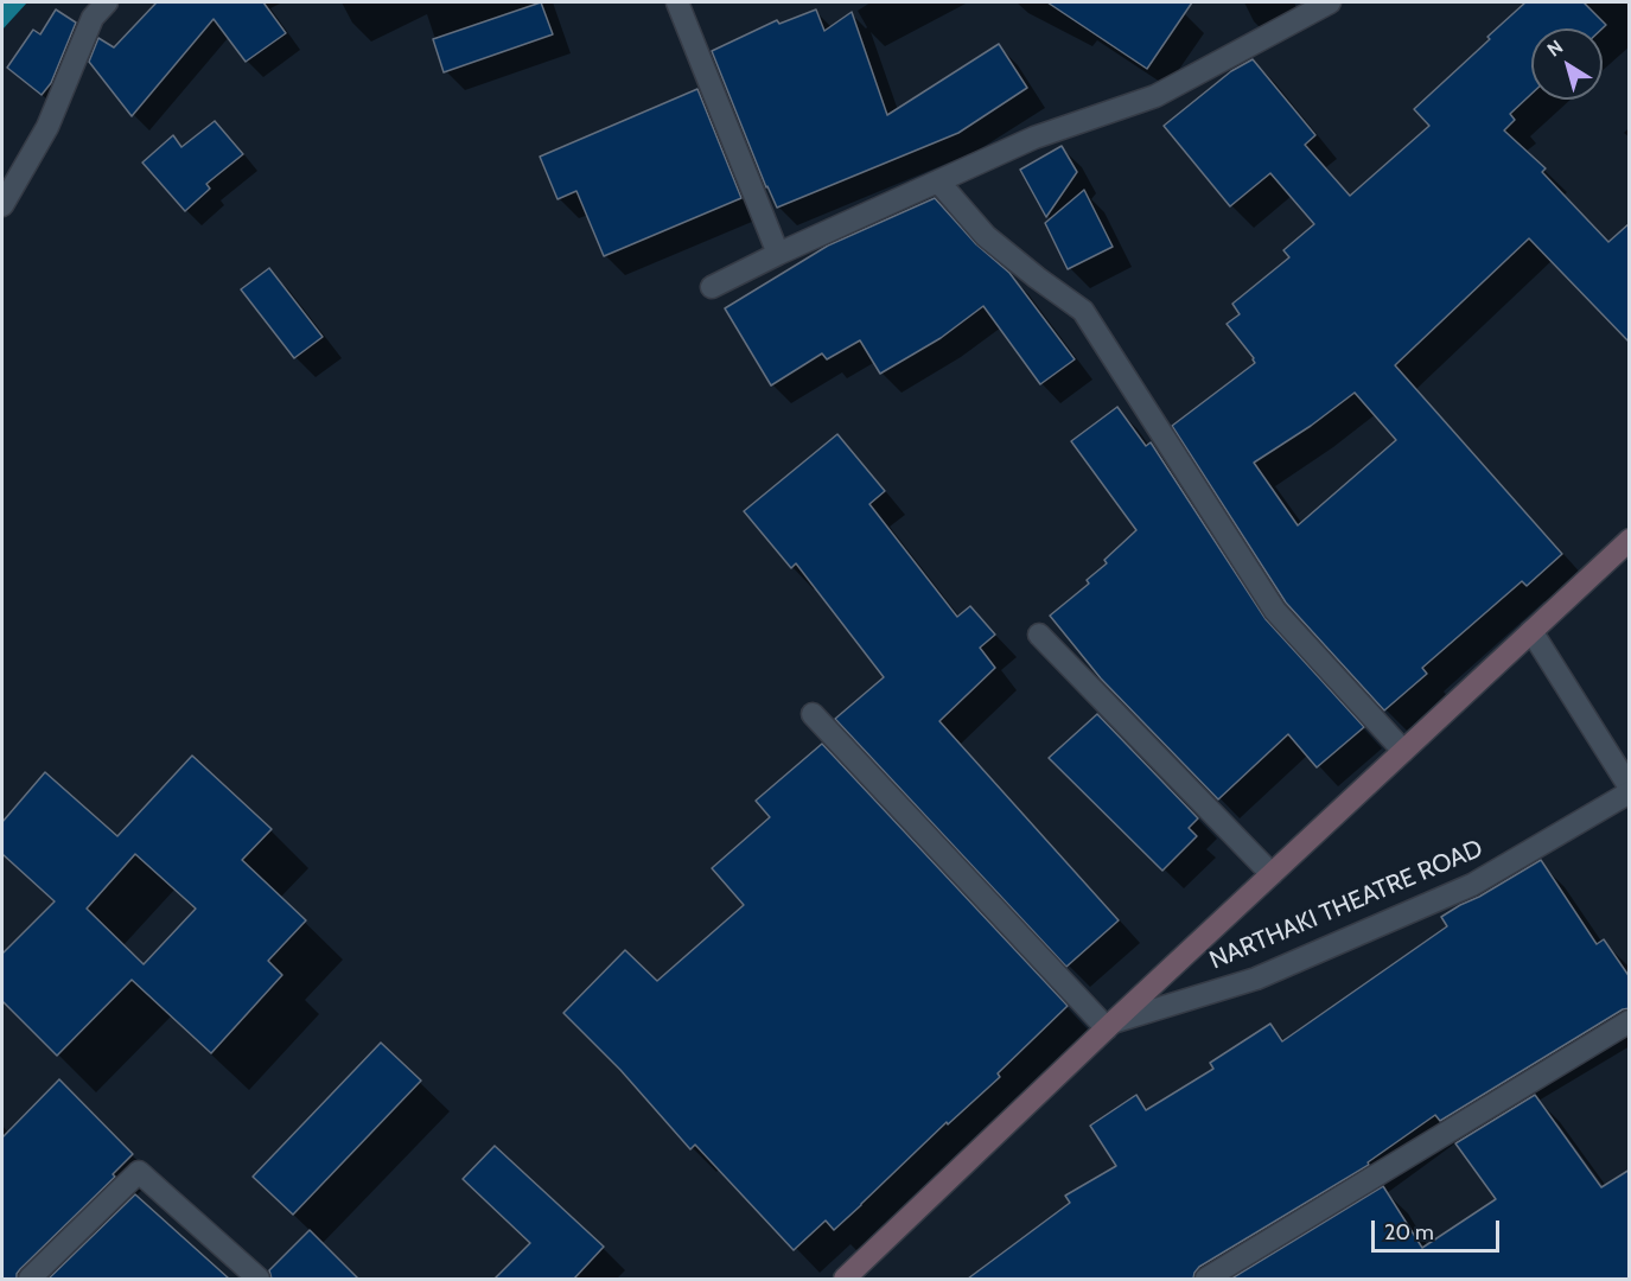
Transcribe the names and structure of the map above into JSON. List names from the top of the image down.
{
  "streets": {
    "street": ["NARTHAKI THEATRE ROAD"]
  },
  "scale_bar": "20 m",
  "north": "top left"
}
